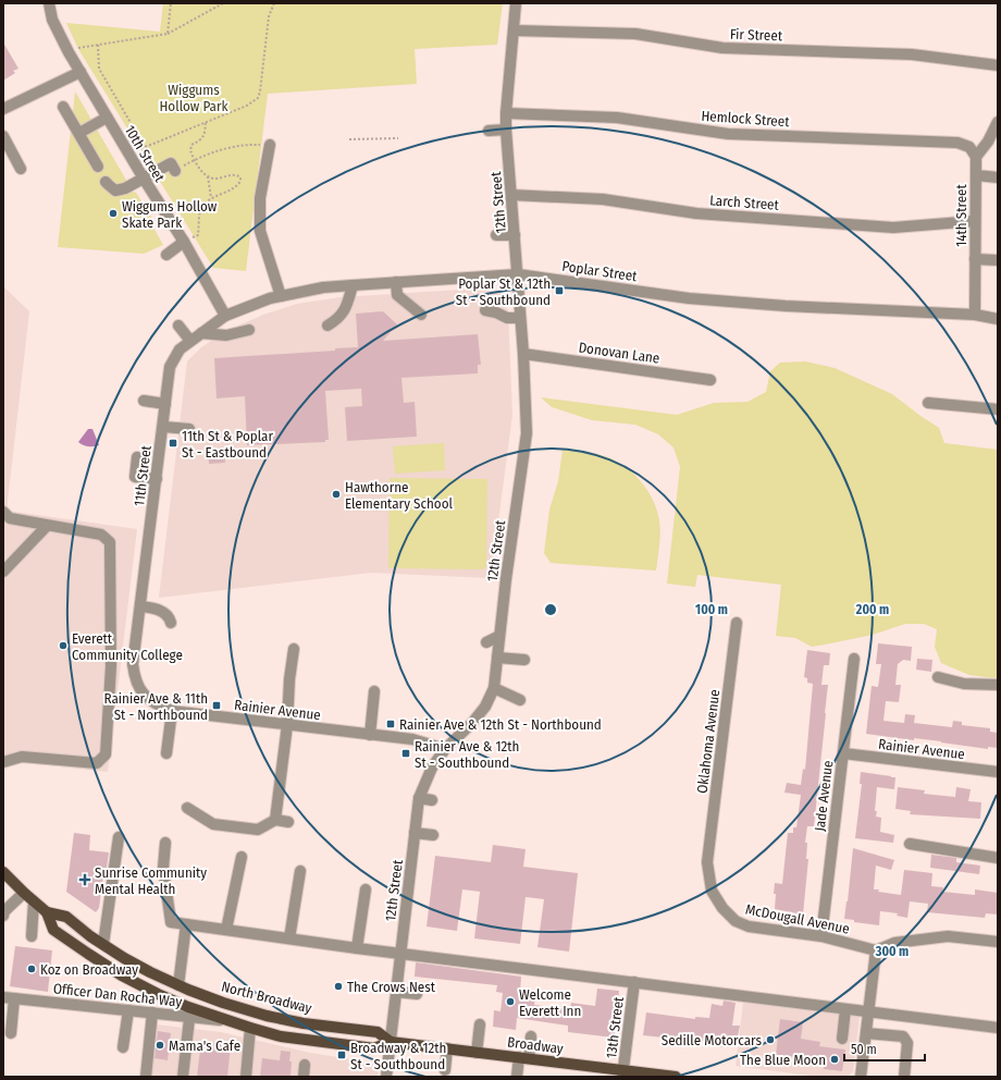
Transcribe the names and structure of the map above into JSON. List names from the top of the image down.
{
  "streets": {
    "main road": ["North Broadway", "Broadway"],
    "street": [
      "Fir Street",
      "Hemlock Street",
      "10th Street",
      "12th Street",
      "Larch Street",
      "14th Street",
      "Poplar Street",
      "Donovan Lane",
      "11th Street",
      "Rainier Avenue",
      "Oklahoma Avenue",
      "Jade Avenue",
      "McDougall Avenue",
      "Officer Dan Rocha Way",
      "13th Street"
    ]
  },
  "crossings": [
    ["Fir Street", "12th Street"],
    ["Hemlock Street", "12th Street"],
    ["Hemlock Street", "14th Street"],
    ["10th Street", "Poplar Street"],
    ["10th Street", "11th Street"],
    ["12th Street", "Larch Street"],
    ["12th Street", "Poplar Street"],
    ["12th Street", "Donovan Lane"],
    ["12th Street", "Rainier Avenue"],
    ["12th Street", "North Broadway"],
    ["12th Street", "Broadway"],
    ["Larch Street", "14th Street"],
    ["14th Street", "Poplar Street"],
    ["Poplar Street", "11th Street"],
    ["11th Street", "Rainier Avenue"],
    ["Rainier Avenue", "Jade Avenue"],
    ["Oklahoma Avenue", "McDougall Avenue"],
    ["Jade Avenue", "McDougall Avenue"],
    ["North Broadway", "Broadway"],
    ["13th Street", "Broadway"]
  ],
  "parks": ["Wiggums Hollow Park"],
  "places": {
    "other": [
      "Wiggums Hollow Skate Park",
      "Hawthorne Elementary School",
      "Everett Community College",
      "Koz on Broadway",
      "The Crows Nest",
      "Welcome Everett Inn",
      "Sedille Motorcars",
      "Mama's Cafe",
      "The Blue Moon"
    ],
    "transit": [
      "Poplar St & 12th St - Southbound",
      "11th St & Poplar St - Eastbound",
      "Rainier Ave & 11th St - Northbound",
      "Rainier Ave & 12th St - Northbound",
      "Rainier Ave & 12th St - Southbound",
      "Broadway & 12th St - Southbound"
    ],
    "health": ["Sunrise Community Mental Health"]
  },
  "scale_bar": "50 m",
  "rings": ["100 m", "200 m", "300 m"]
}
